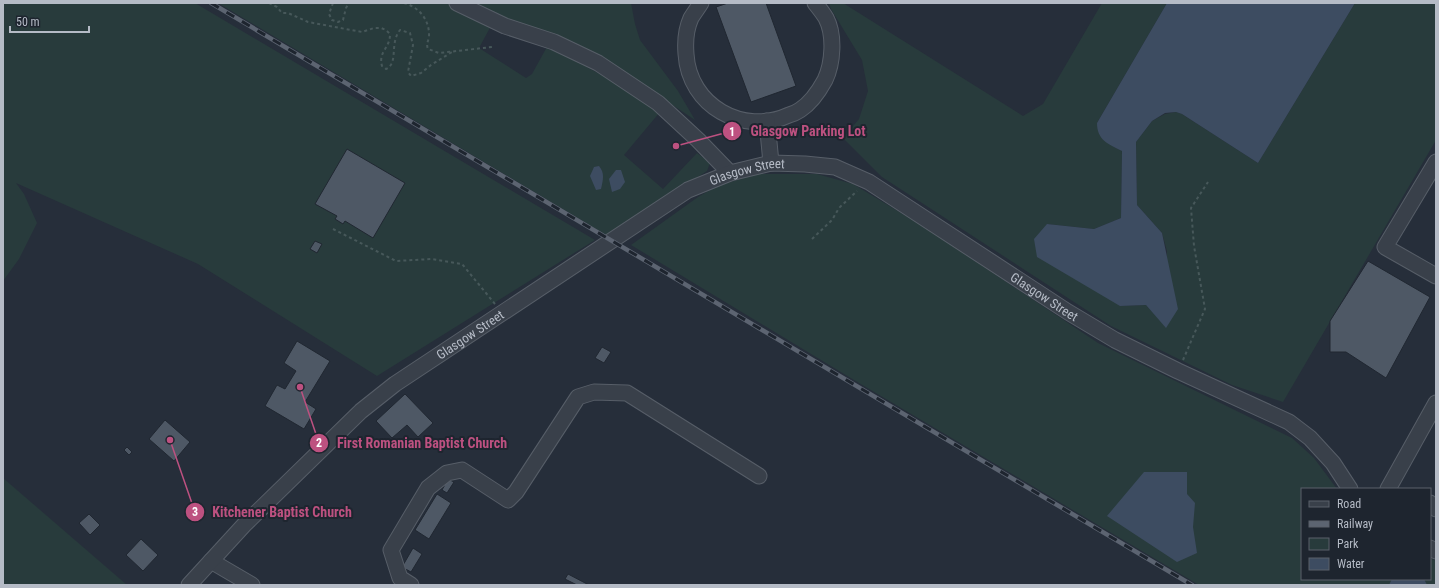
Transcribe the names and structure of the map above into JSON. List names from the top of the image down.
{
  "streets": {
    "street": ["Glasgow Street"]
  },
  "places": ["Glasgow Parking Lot", "First Romanian Baptist Church", "Kitchener Baptist Church"],
  "legend": [
    "Road",
    "Railway",
    "Park",
    "Water"
  ],
  "scale_bar": "50 m"
}
